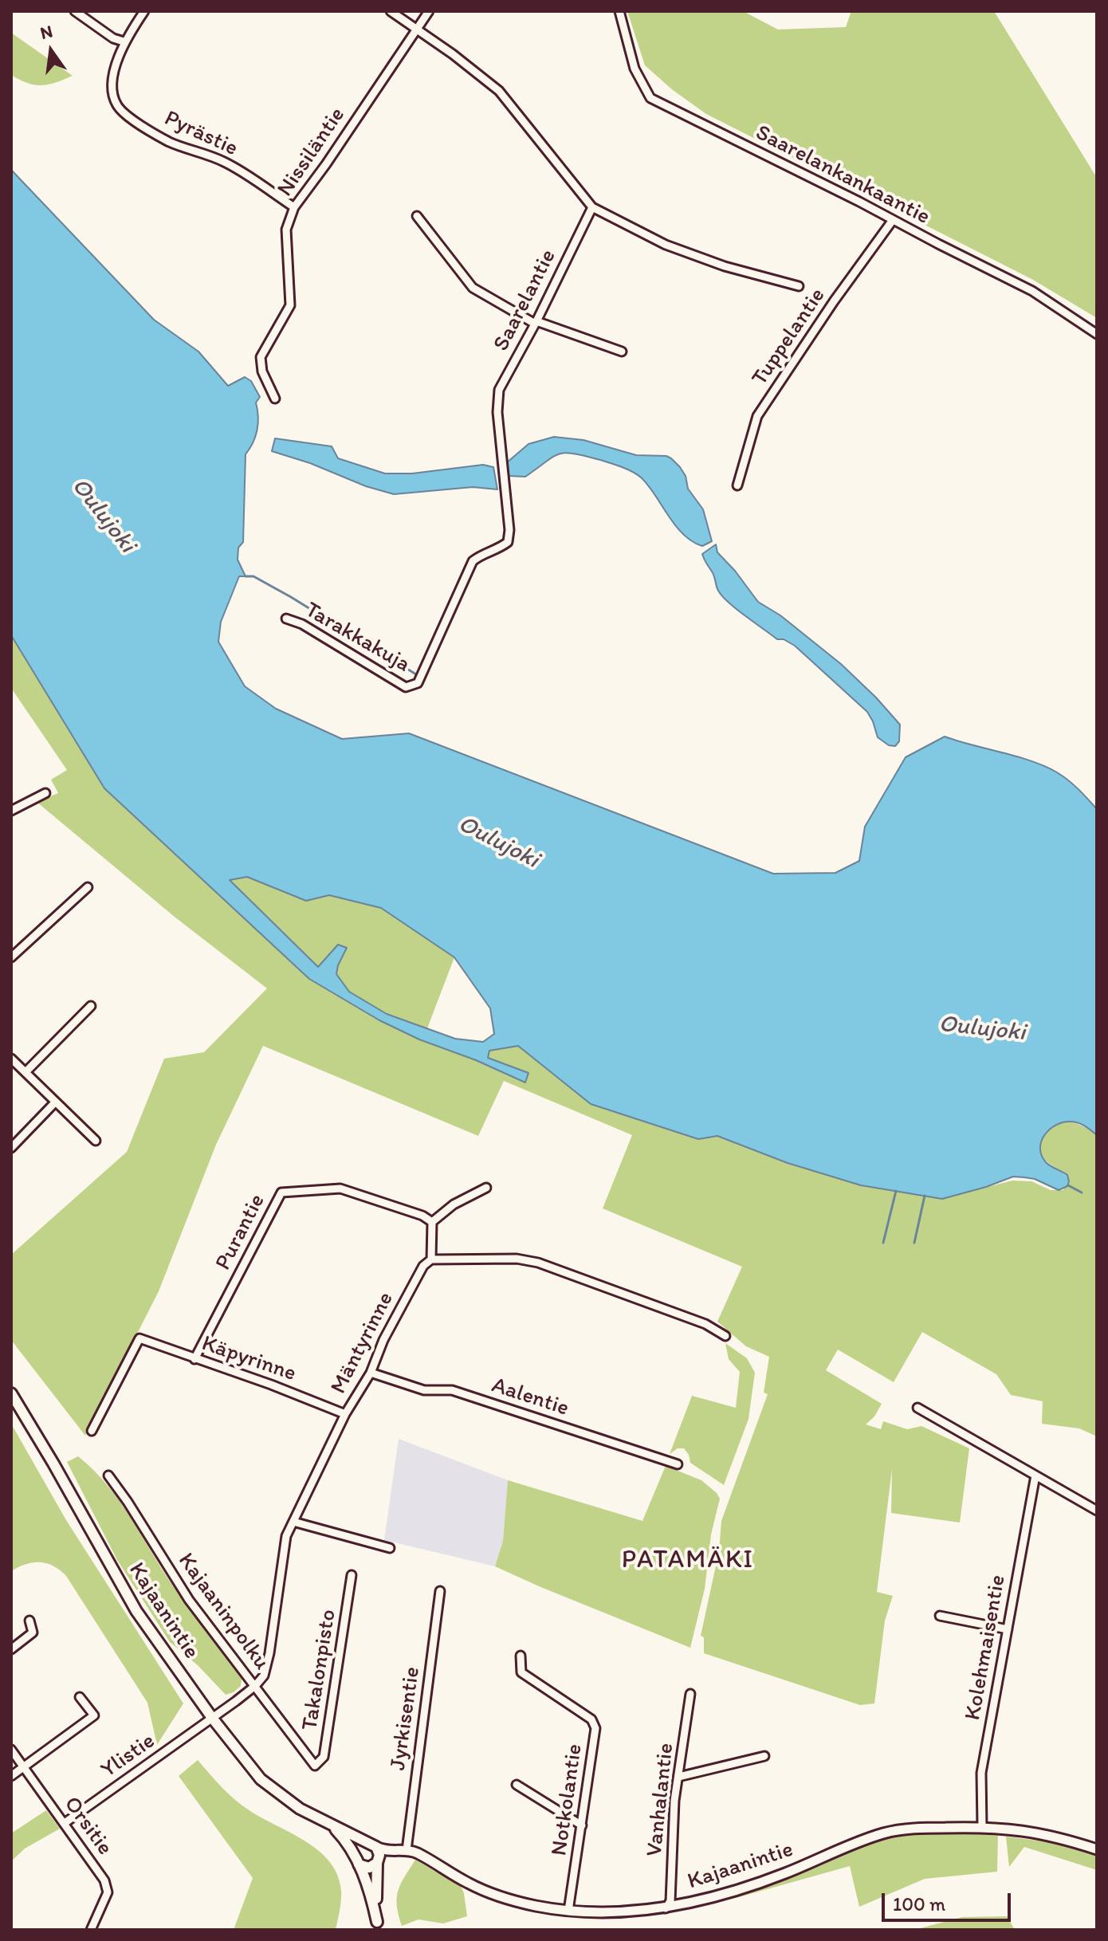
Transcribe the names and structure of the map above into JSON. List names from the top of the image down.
{
  "streets": {
    "main road": ["Kajaanintie"],
    "street": [
      "Pyrästie",
      "Nissiläntie",
      "Saarelankankaantie",
      "Saarelantie",
      "Tuppelantie",
      "Tarakkakuja",
      "Purantie",
      "Mäntyrinne",
      "Käpyrinne",
      "Aalentie",
      "Kajaaninpolku",
      "Kolehmaisentie",
      "Takalonpisto",
      "Jyrkisentie",
      "Ylistie",
      "Notkolantie",
      "Vanhalantie",
      "Orsitie"
    ]
  },
  "crossings": [
    ["Pyrästie", "Nissiläntie"],
    ["Saarelankankaantie", "Tuppelantie"],
    ["Saarelantie", "Tarakkakuja"],
    ["Purantie", "Käpyrinne"],
    ["Mäntyrinne", "Käpyrinne"],
    ["Mäntyrinne", "Aalentie"],
    ["Mäntyrinne", "Kajaanintie"],
    ["Mäntyrinne", "Kajaaninpolku"],
    ["Mäntyrinne", "Ylistie"],
    ["Kajaanintie", "Kolehmaisentie"],
    ["Kajaanintie", "Jyrkisentie"],
    ["Kajaanintie", "Ylistie"],
    ["Kajaanintie", "Notkolantie"],
    ["Kajaanintie", "Vanhalantie"],
    ["Kajaaninpolku", "Takalonpisto"],
    ["Ylistie", "Orsitie"]
  ],
  "districts": ["PATAMÄKI"],
  "water": ["Oulujoki"],
  "scale_bar": "100 m",
  "north": "top"
}
